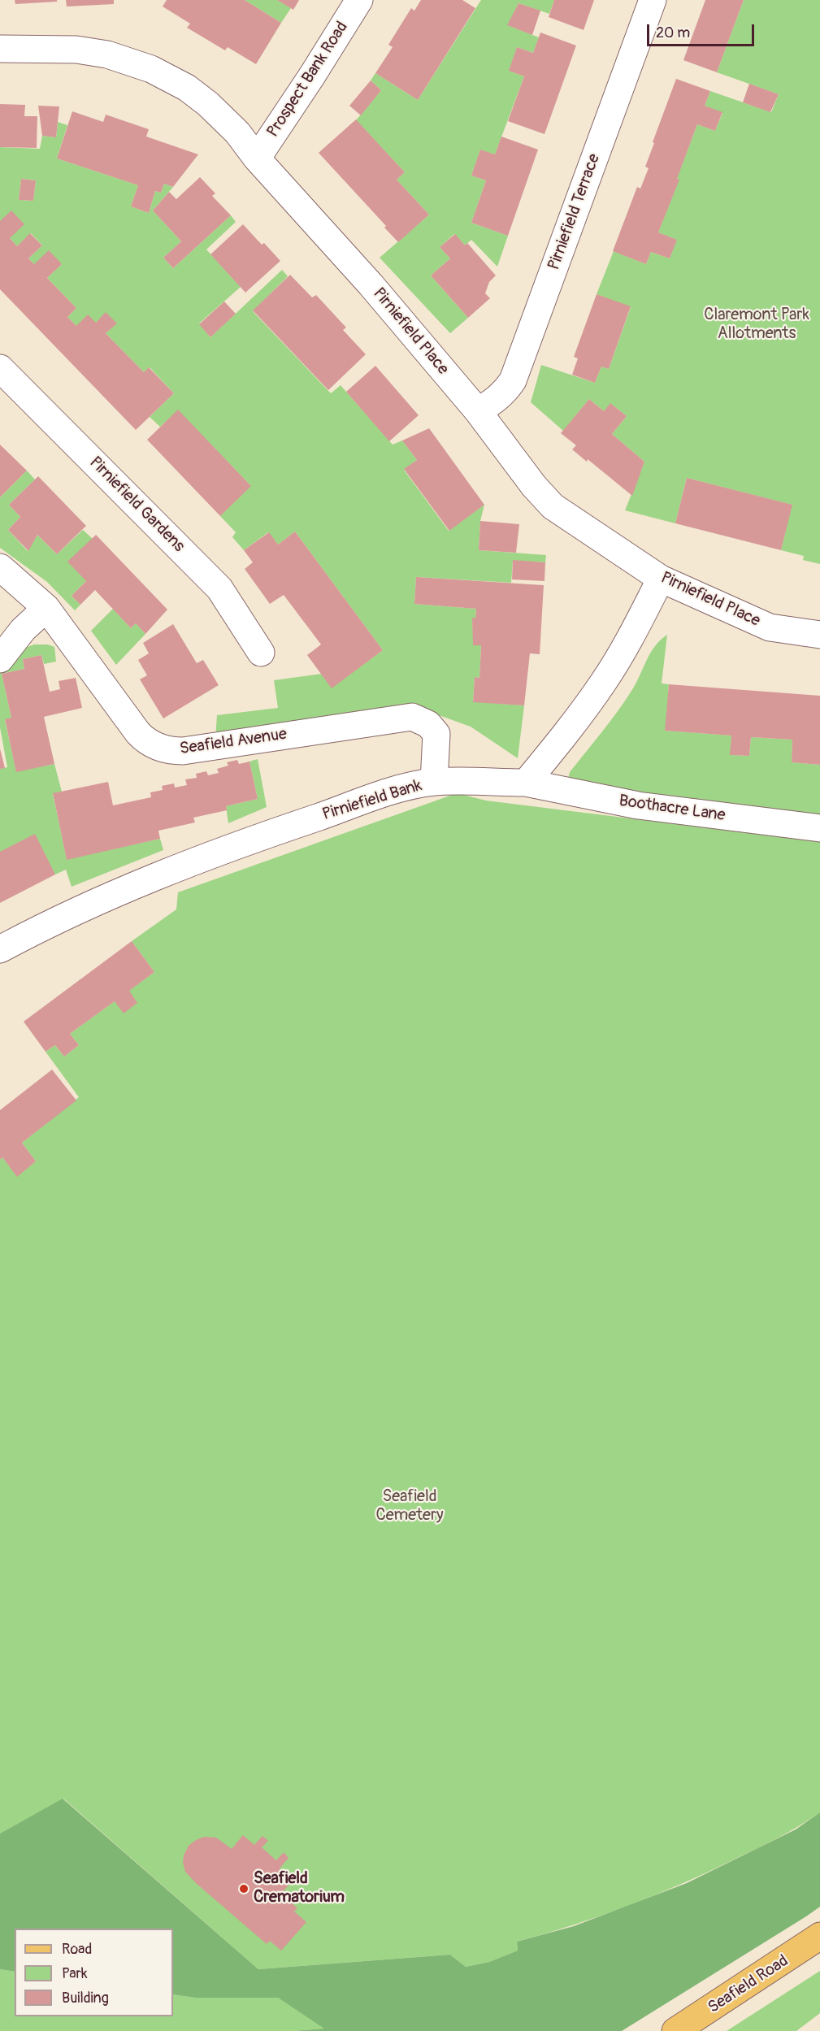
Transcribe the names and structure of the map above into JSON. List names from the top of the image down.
{
  "streets": {
    "main road": ["Seafield Road"],
    "street": [
      "Prospect Bank Road",
      "Pirniefield Terrace",
      "Pirniefield Place",
      "Pirniefield Gardens",
      "Seafield Avenue",
      "Pirniefield Bank",
      "Boothacre Lane"
    ]
  },
  "crossings": [
    ["Prospect Bank Road", "Pirniefield Place"],
    ["Pirniefield Terrace", "Pirniefield Place"],
    ["Seafield Avenue", "Pirniefield Bank"],
    ["Pirniefield Bank", "Boothacre Lane"]
  ],
  "parks": ["Claremont Park Allotments", "Seafield Cemetery"],
  "places": ["Seafield Crematorium"],
  "legend": ["Road", "Park", "Building"],
  "scale_bar": "20 m"
}
